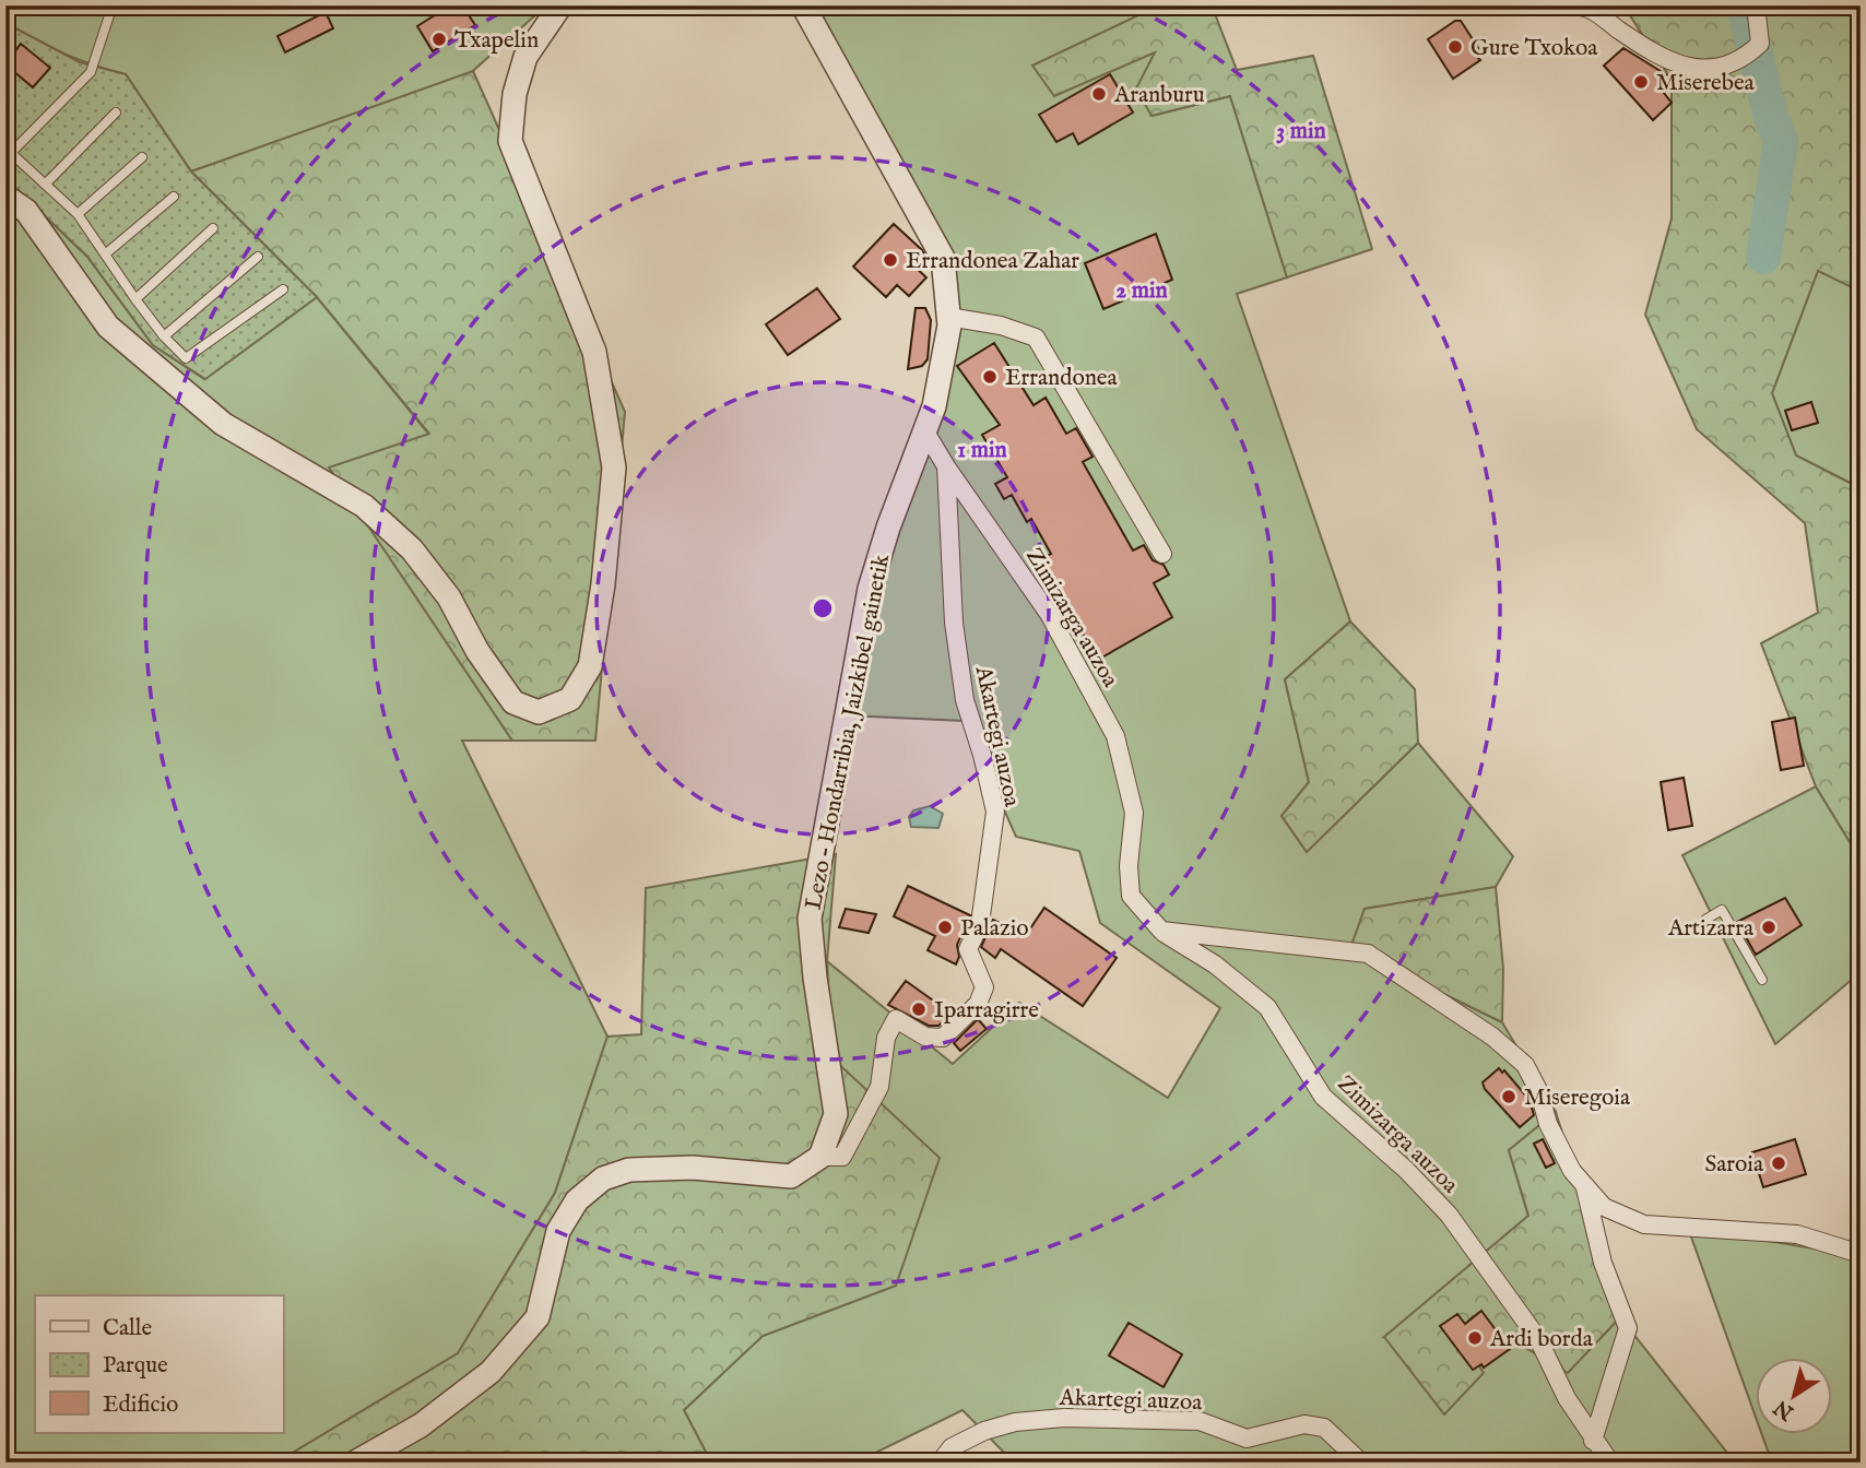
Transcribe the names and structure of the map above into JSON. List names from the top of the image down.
{
  "streets": {
    "street": ["Zimizarga auzoa", "Lezo – Hondarribia, Jaizkibel gainetik", "Akartegi auzoa"]
  },
  "crossings": [
    ["Zimizarga auzoa", "Akartegi auzoa"],
    ["Lezo – Hondarribia, Jaizkibel gainetik", "Akartegi auzoa"]
  ],
  "places": [
    "Txapelin",
    "Gure Txokoa",
    "Miserebea",
    "Aranburu",
    "Errandonea Zahar",
    "Errandonea",
    "Palazio",
    "Artizarra",
    "Iparragirre",
    "Miseregoia",
    "Saroia",
    "Ardi borda"
  ],
  "legend": ["Calle", "Parque", "Edificio"],
  "north": "bottom left",
  "rings": ["3 min", "2 min", "1 min"]
}
